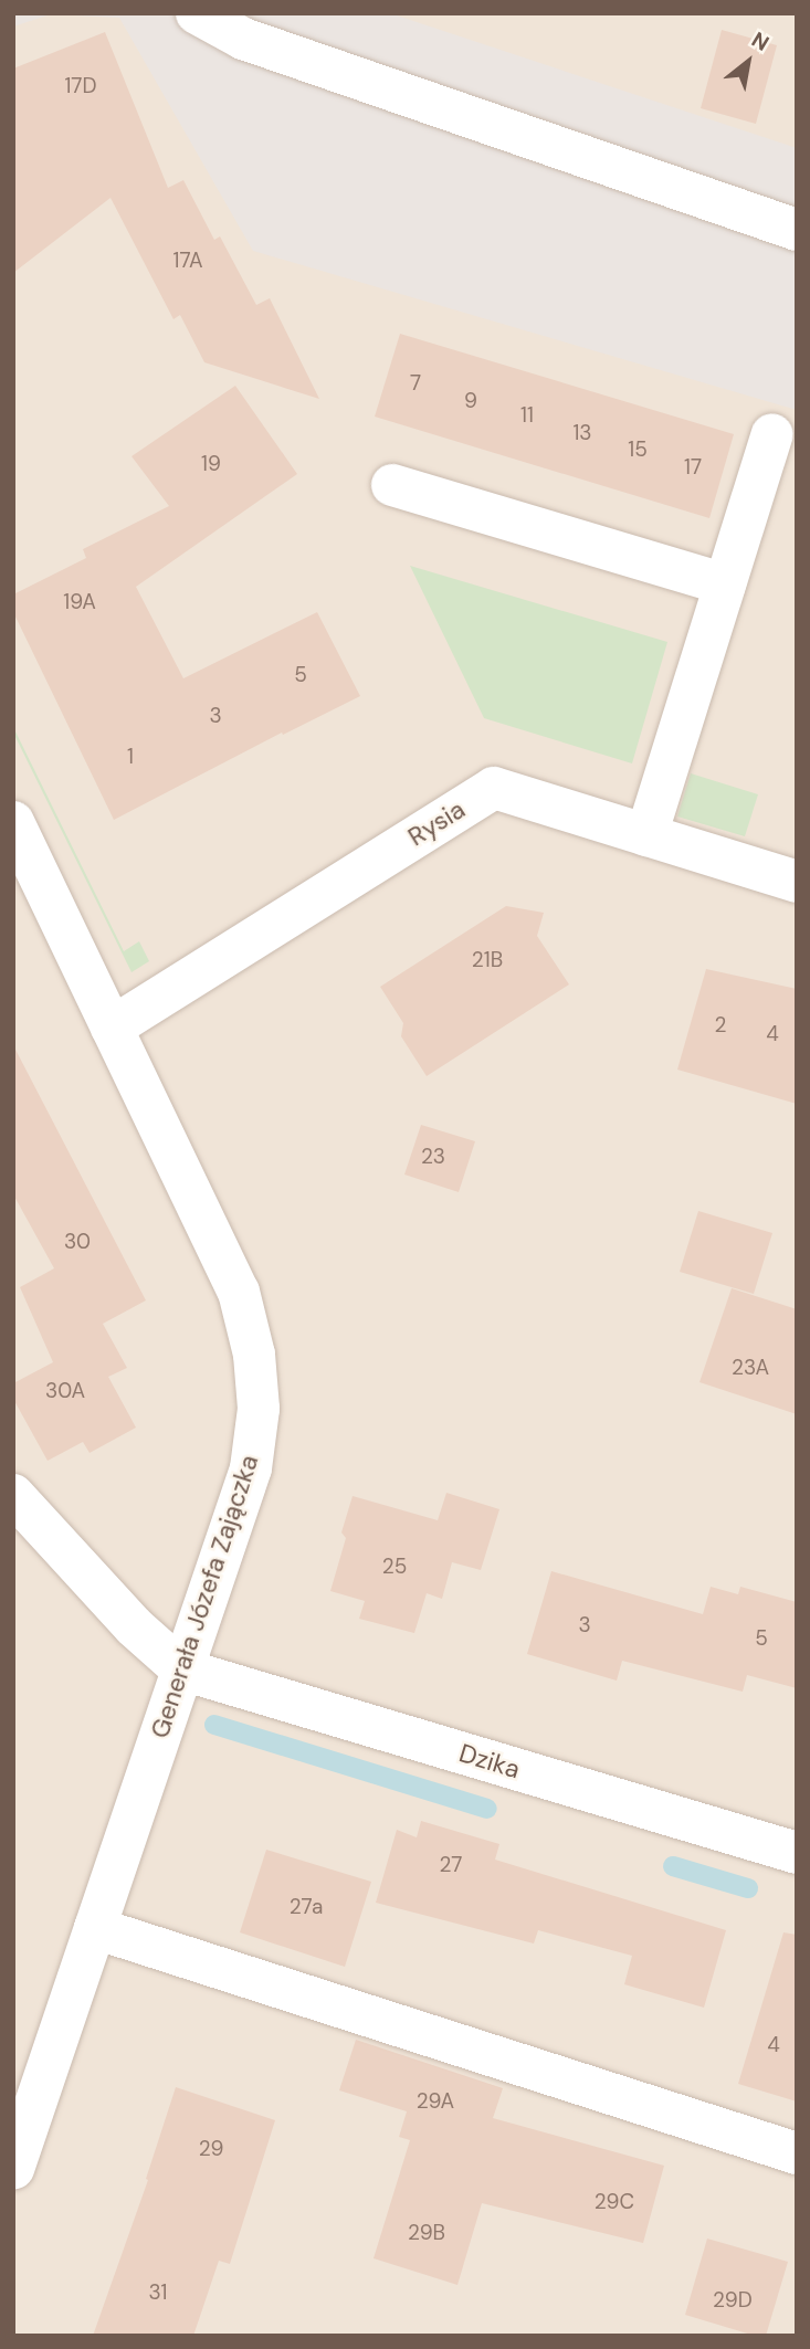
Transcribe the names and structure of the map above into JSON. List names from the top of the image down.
{
  "streets": {
    "street": ["Rysia", "Generała Józefa Zajączka", "Dzika"]
  },
  "crossings": [
    ["Rysia", "Generała Józefa Zajączka"],
    ["Generała Józefa Zajączka", "Dzika"]
  ],
  "house_numbers": [
    "17D",
    "17A",
    "7",
    "9",
    "11",
    "13",
    "15",
    "19",
    "17",
    "19A",
    "5",
    "3",
    "1",
    "21B",
    "2",
    "4",
    "23",
    "30",
    "23A",
    "30A",
    "25",
    "3",
    "5",
    "27",
    "27a",
    "4",
    "29A",
    "29",
    "29C",
    "29B",
    "31",
    "29D"
  ],
  "north": "top right"
}
